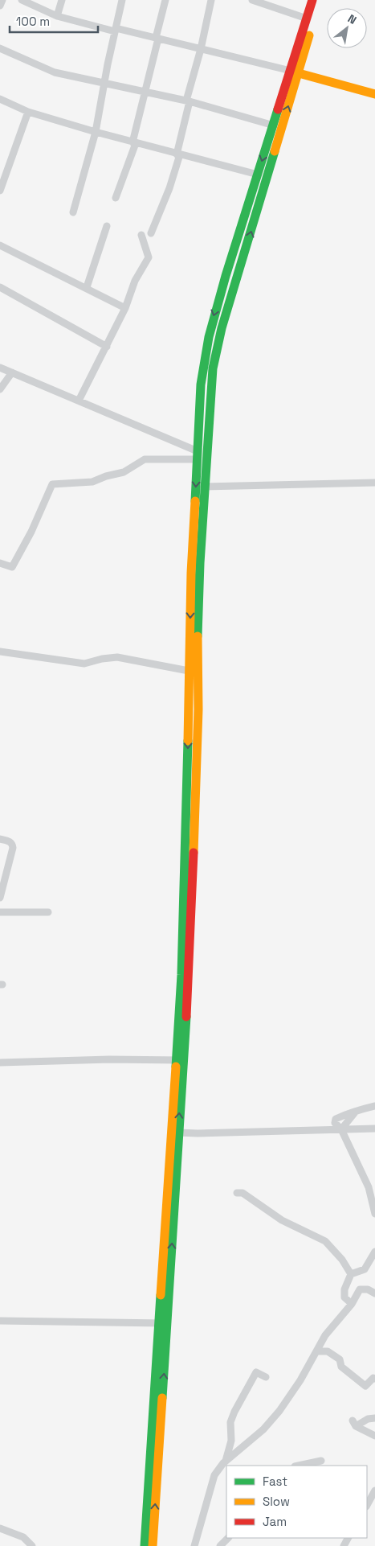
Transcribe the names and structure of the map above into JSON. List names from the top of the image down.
{
  "legend": ["Fast", "Slow", "Jam"],
  "scale_bar": "100 m",
  "north": "top right"
}
